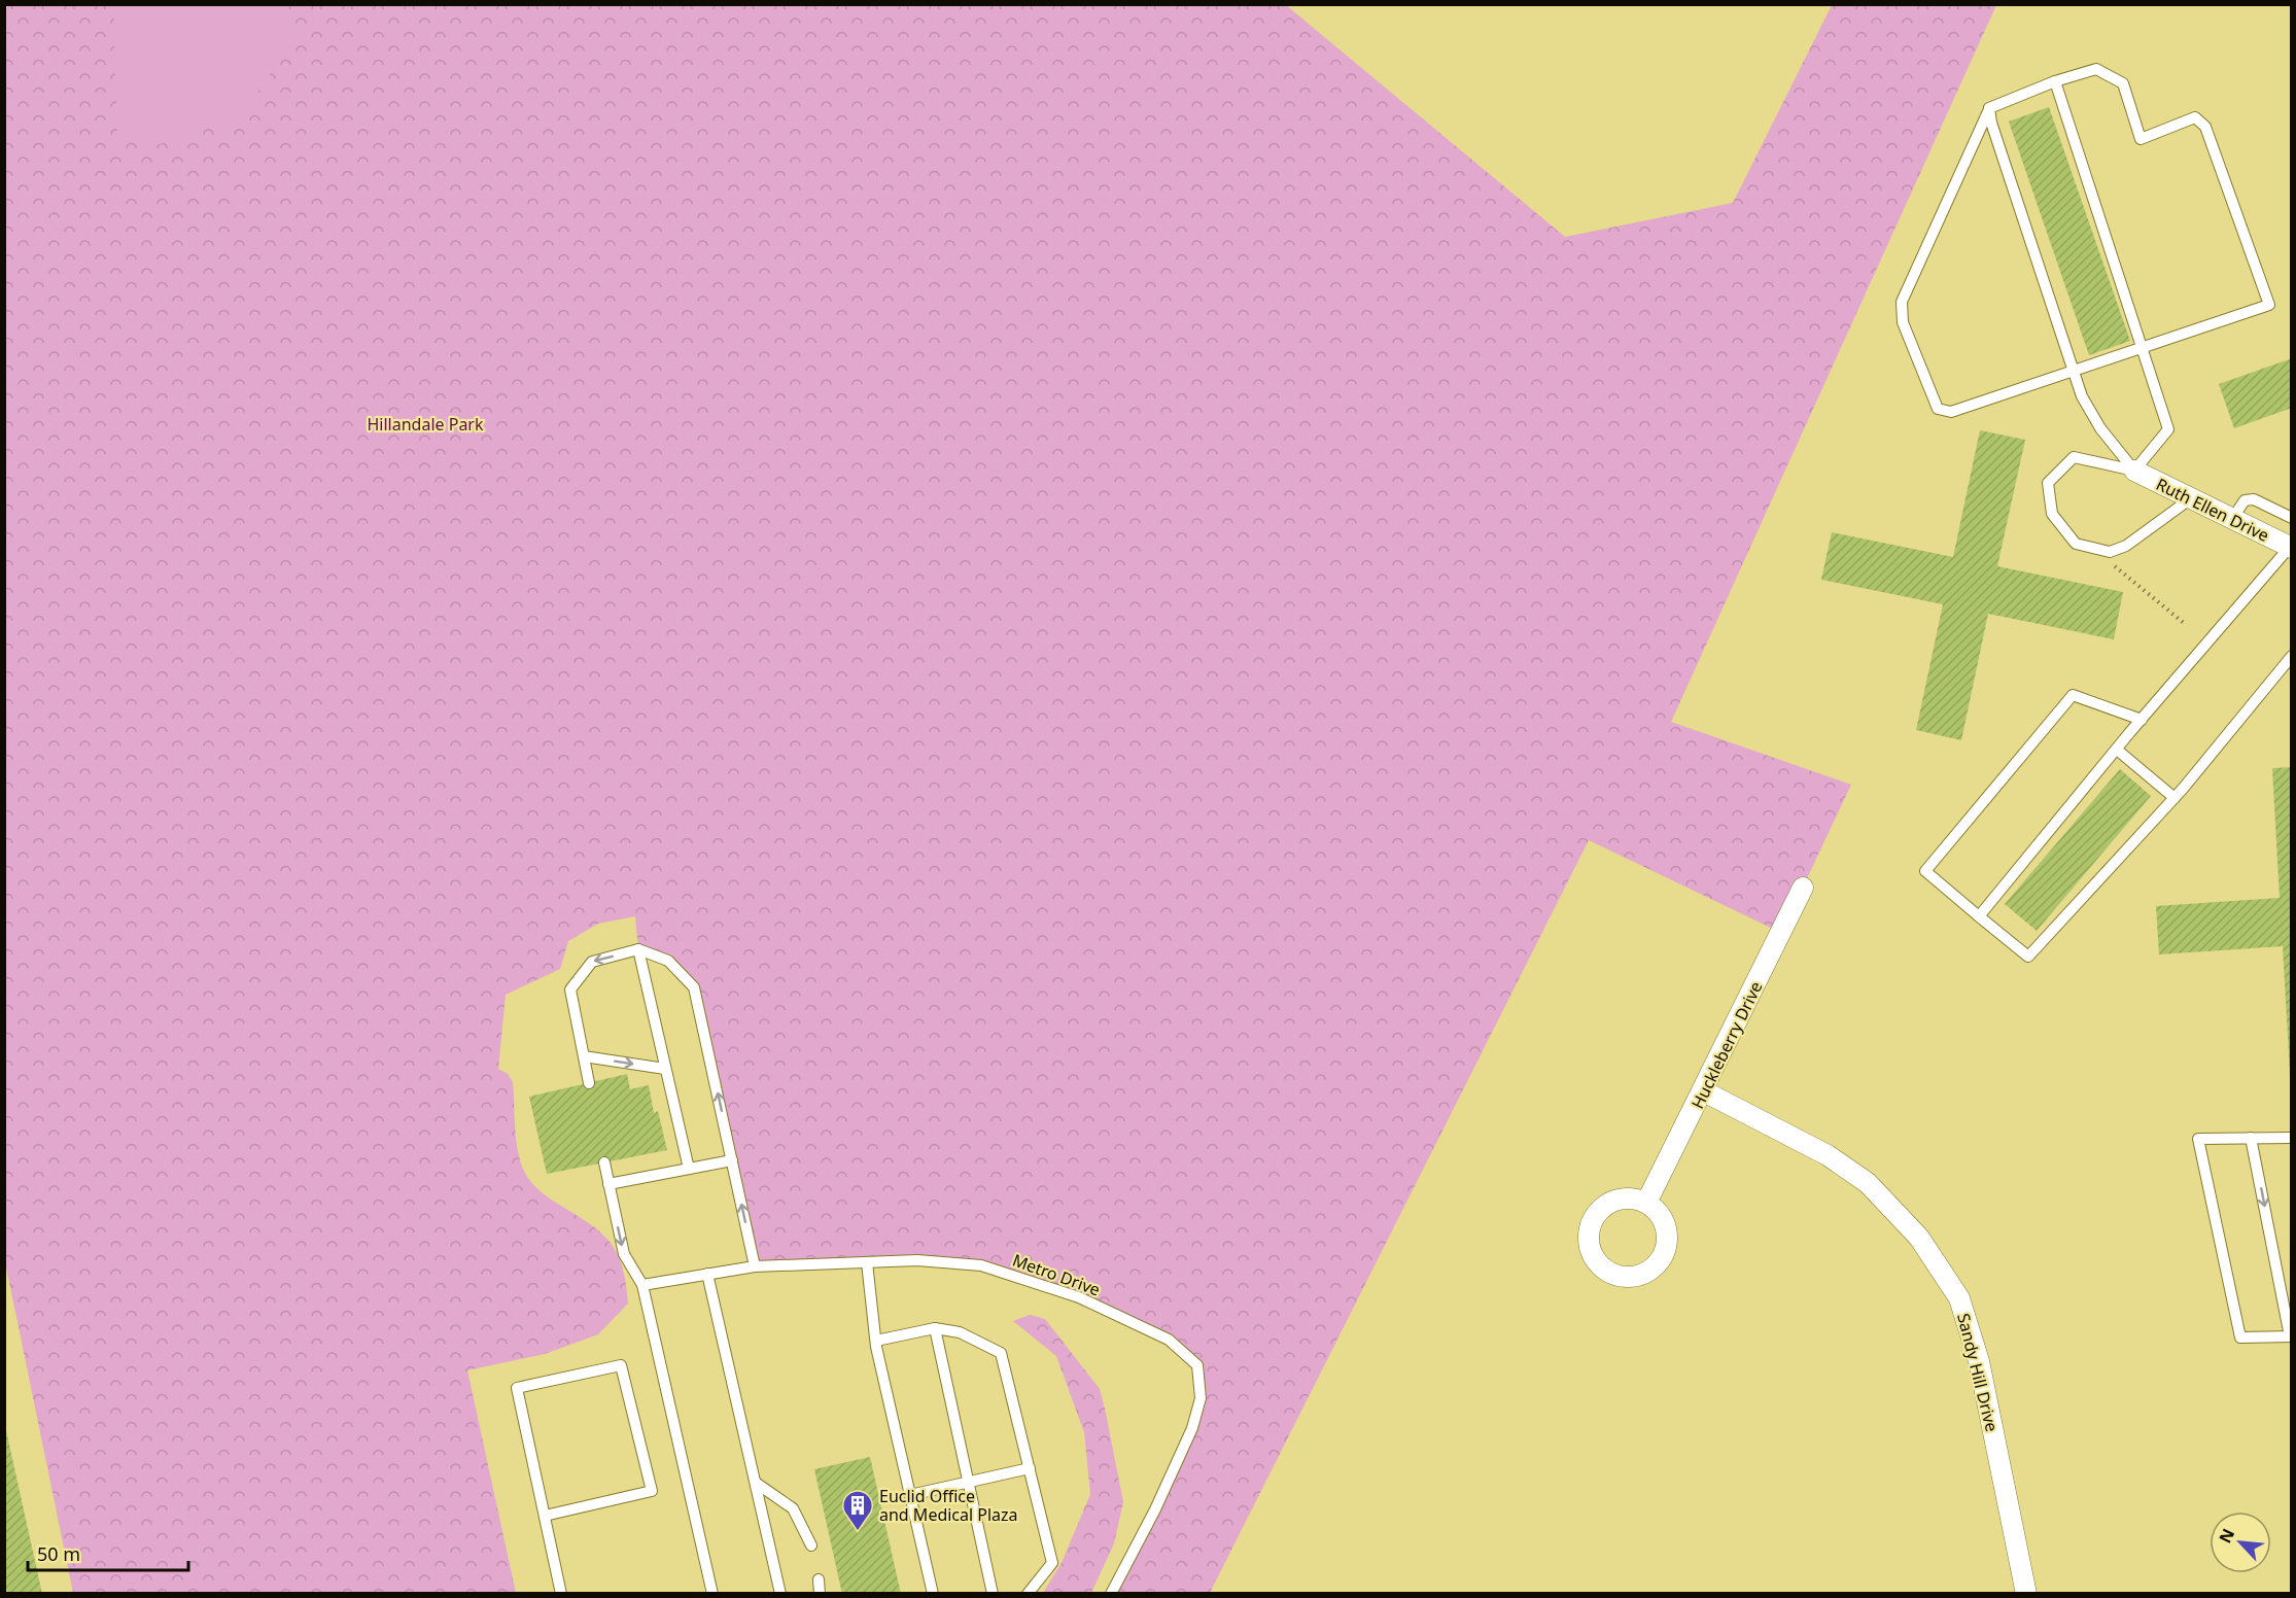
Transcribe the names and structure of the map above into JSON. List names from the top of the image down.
{
  "streets": {
    "street": ["Ruth Ellen Drive", "Huckleberry Drive", "Sandy Hill Drive"],
    "lane": ["Metro Drive"]
  },
  "crossings": [
    ["Huckleberry Drive", "Sandy Hill Drive"]
  ],
  "parks": ["Hillandale Park"],
  "places": {
    "building": ["Euclid Office and Medical Plaza"]
  },
  "scale_bar": "50 m",
  "north": "top left"
}
